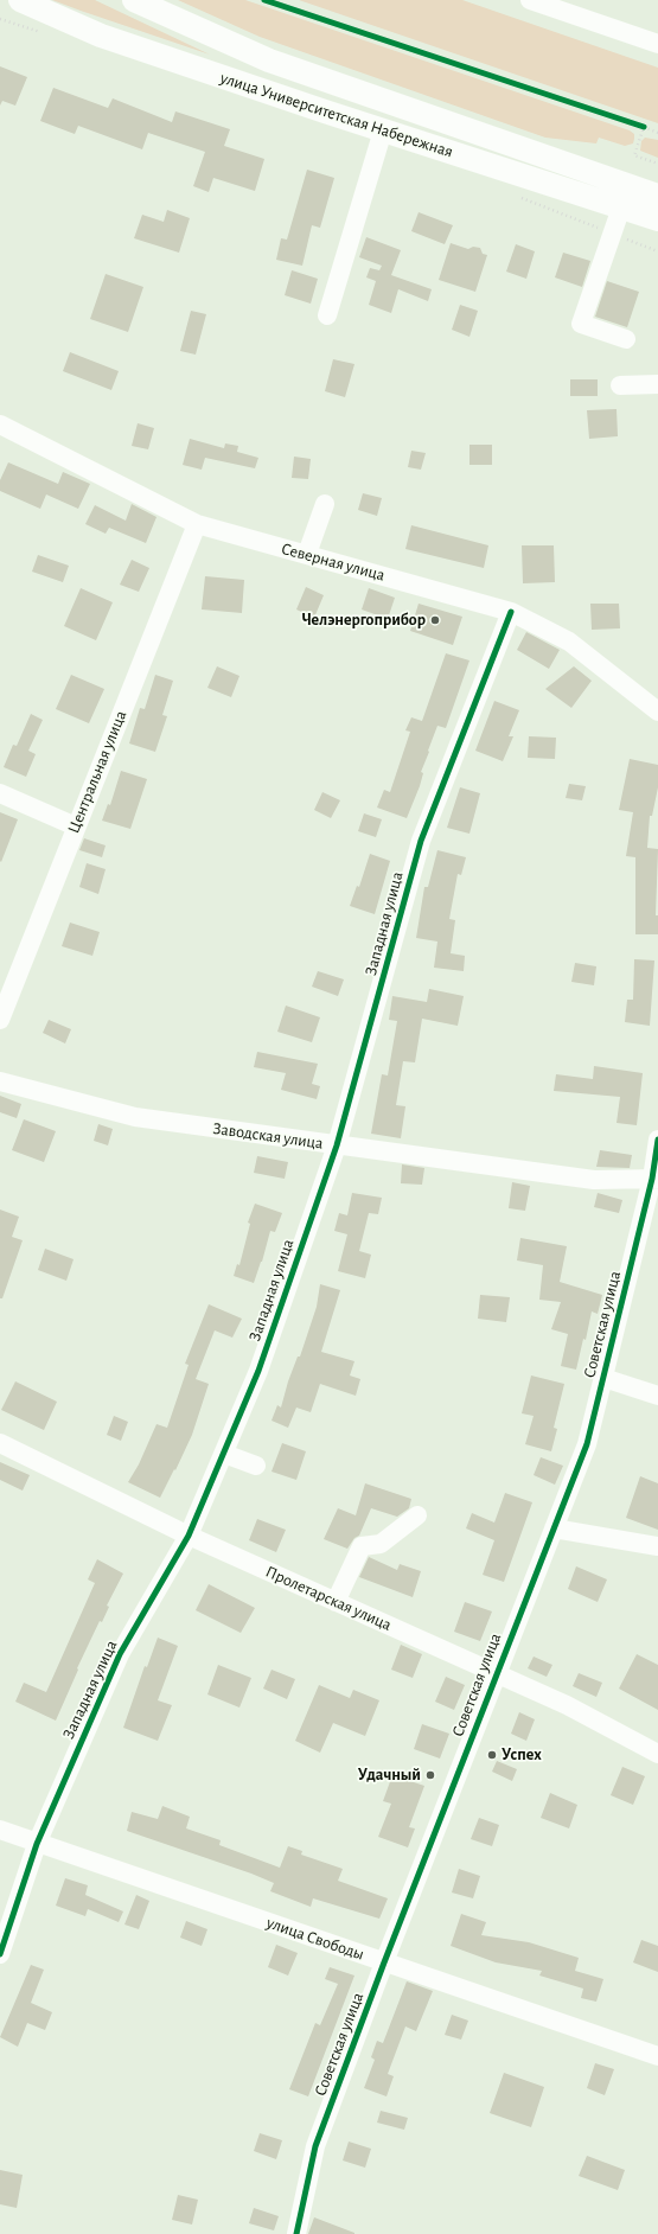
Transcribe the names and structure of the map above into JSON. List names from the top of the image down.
{
  "streets": {
    "main road": ["улица Университетская Набережная"],
    "street": [
      "Северная улица",
      "Центральная улица",
      "Западная улица",
      "Заводская улица",
      "Советская улица",
      "Пролетарская улица",
      "улица Свободы"
    ]
  },
  "crossings": [
    ["Северная улица", "Центральная улица"],
    ["Северная улица", "Западная улица"],
    ["Западная улица", "Заводская улица"],
    ["Западная улица", "Пролетарская улица"],
    ["Западная улица", "улица Свободы"],
    ["Заводская улица", "Советская улица"],
    ["Советская улица", "Пролетарская улица"],
    ["Советская улица", "улица Свободы"]
  ],
  "places": ["Челэнергоприбор", "Успех", "Удачный"]
}
